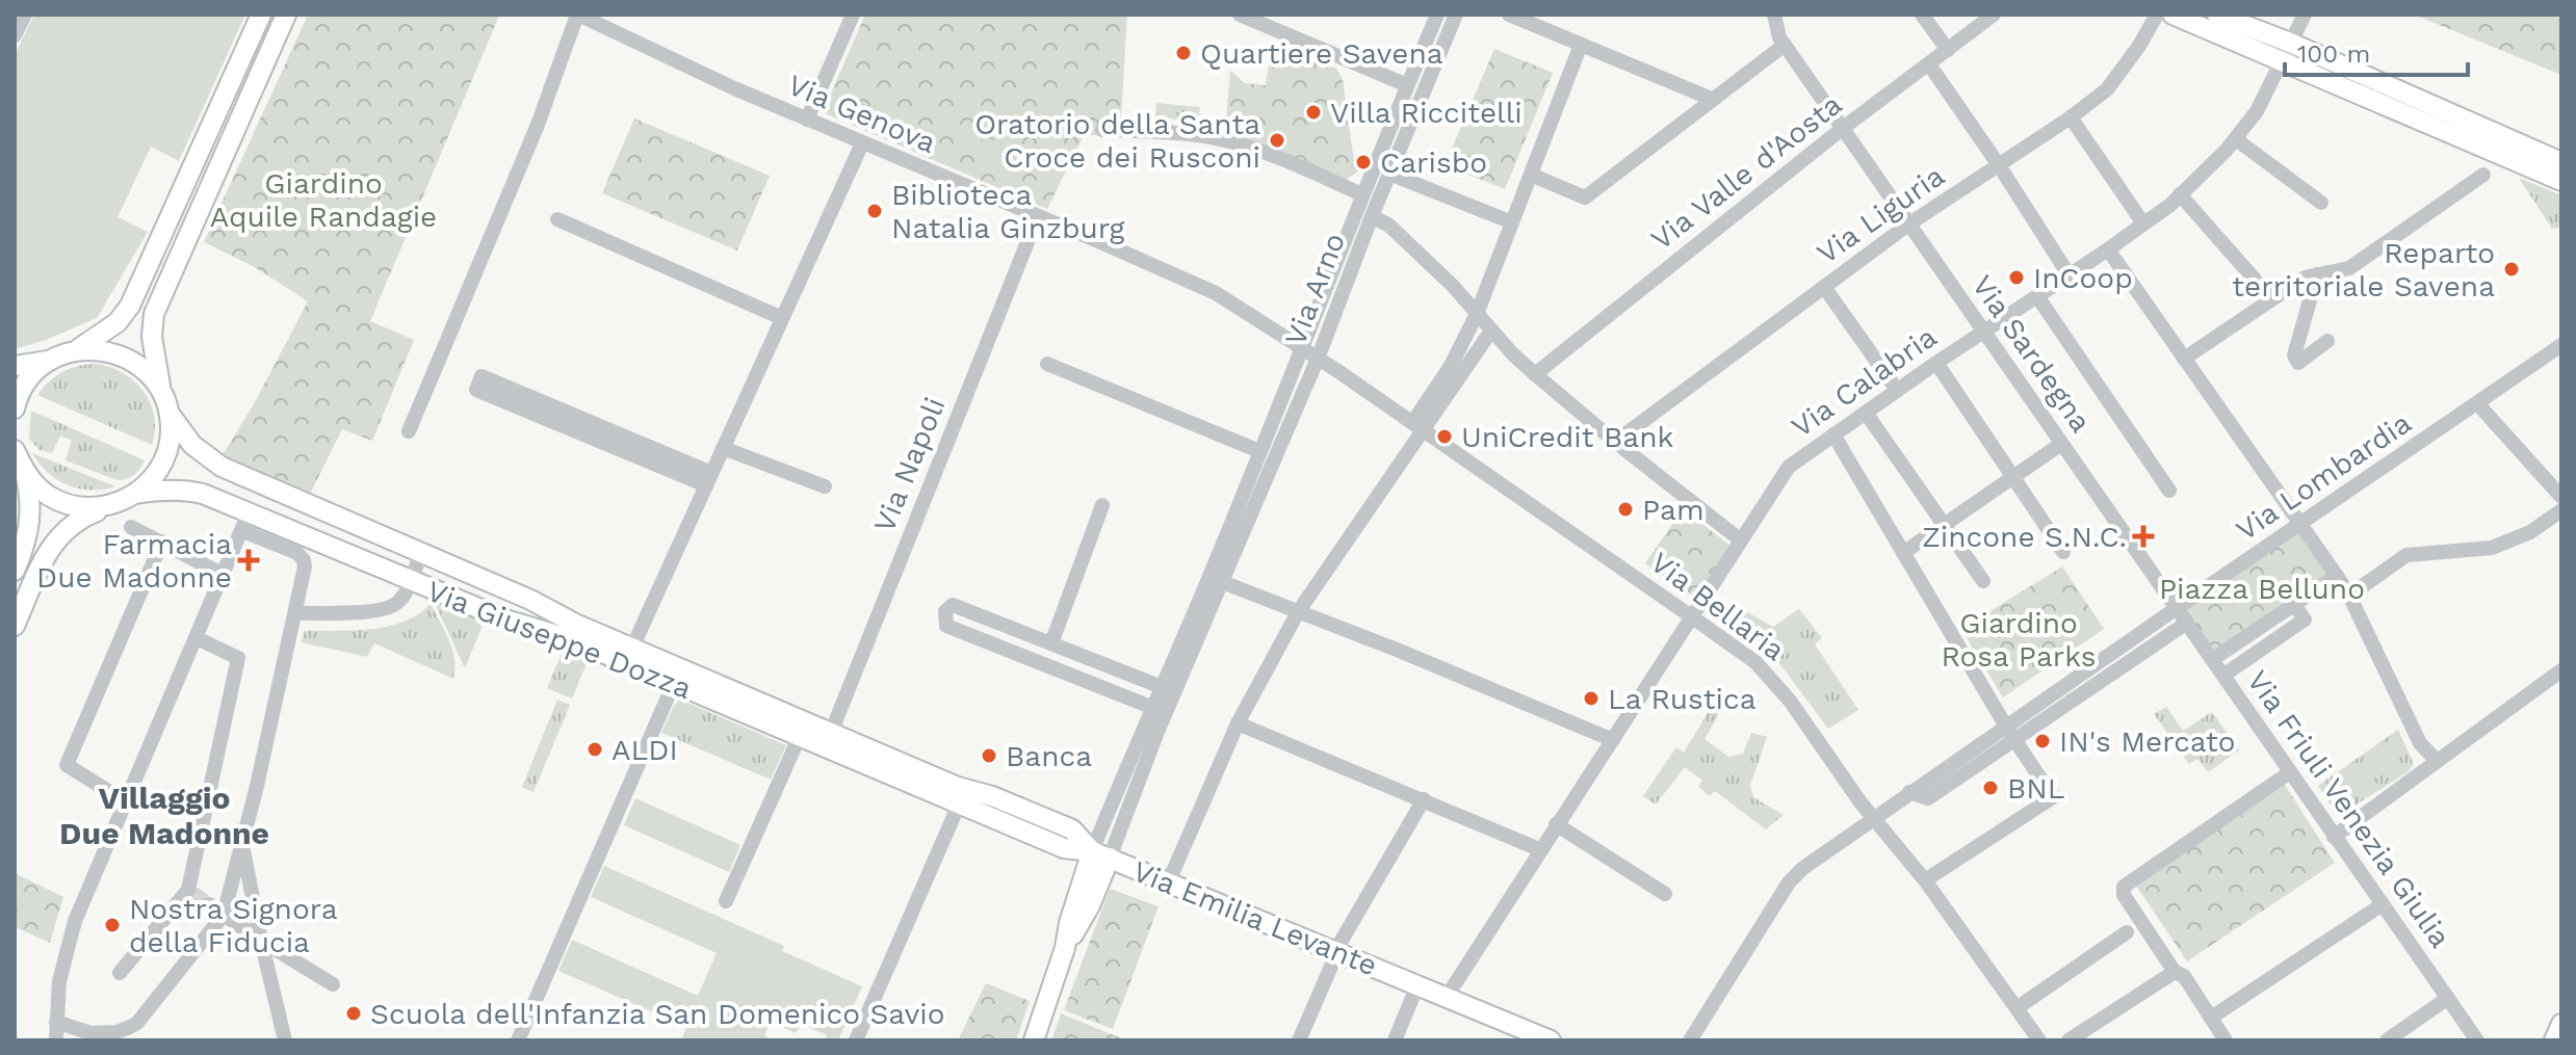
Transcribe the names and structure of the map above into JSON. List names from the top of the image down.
{
  "streets": {
    "main road": ["Via Giuseppe Dozza", "Via Emilia Levante"],
    "street": [
      "Via Genova",
      "Via Valle d'Aosta",
      "Via Liguria",
      "Via Arno",
      "Via Sardegna",
      "Via Calabria",
      "Via Napoli",
      "Via Lombardia",
      "Via Bellaria",
      "Via Friuli Venezia Giulia"
    ]
  },
  "crossings": [
    ["Via Genova", "Via Arno"],
    ["Via Genova", "Via Napoli"],
    ["Via Genova", "Via Bellaria"],
    ["Via Valle d'Aosta", "Via Sardegna"],
    ["Via Liguria", "Via Sardegna"],
    ["Via Arno", "Via Bellaria"],
    ["Via Arno", "Via Giuseppe Dozza"],
    ["Via Arno", "Via Emilia Levante"],
    ["Via Sardegna", "Via Calabria"],
    ["Via Sardegna", "Via Lombardia"],
    ["Via Sardegna", "Via Friuli Venezia Giulia"],
    ["Via Calabria", "Via Bellaria"],
    ["Via Calabria", "Via Emilia Levante"],
    ["Via Napoli", "Via Giuseppe Dozza"],
    ["Via Lombardia", "Via Bellaria"],
    ["Via Lombardia", "Via Friuli Venezia Giulia"],
    ["Via Giuseppe Dozza", "Via Emilia Levante"]
  ],
  "districts": ["Villaggio Due Madonne"],
  "parks": ["Giardino Aquile Randagie", "Piazza Belluno", "Giardino Rosa Parks"],
  "places": {
    "other": [
      "Quartiere Savena",
      "Villa Riccitelli",
      "Oratorio della Santa Croce dei Rusconi",
      "Carisbo",
      "Biblioteca Natalia Ginzburg",
      "Reparto territoriale Savena",
      "InCoop",
      "UniCredit Bank",
      "Pam",
      "La Rustica",
      "IN's Mercato",
      "ALDI",
      "Banca",
      "BNL",
      "Nostra Signora della Fiducia",
      "Scuola dell'Infanzia San Domenico Savio"
    ],
    "health": ["Zincone S.N.C.", "Farmacia Due Madonne"]
  },
  "scale_bar": "100 m"
}
